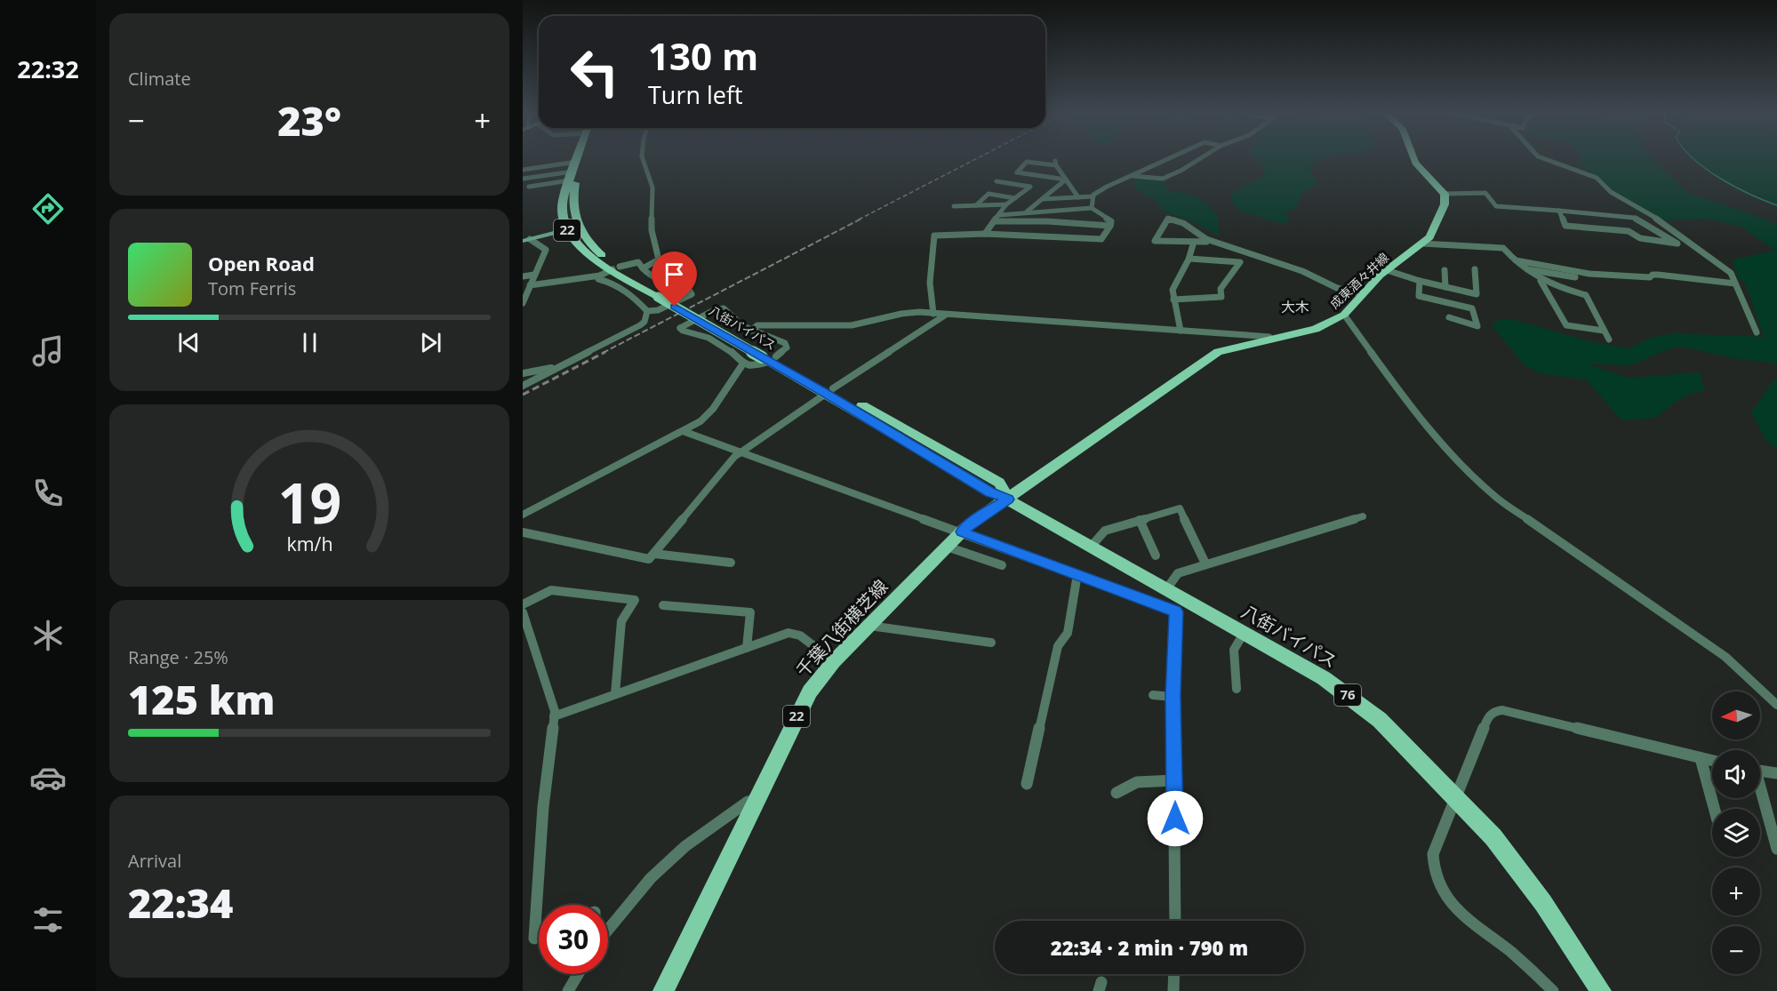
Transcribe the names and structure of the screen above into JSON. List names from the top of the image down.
{
  "streets": {
    "main road": [
      "22",
      "成東酒々井線",
      "八街バイパス",
      "千葉八街横芝線",
      "76"
    ]
  },
  "crossings": [
    ["成東酒々井線", "八街バイパス"],
    ["成東酒々井線", "千葉八街横芝線"],
    ["八街バイパス", "千葉八街横芝線"]
  ],
  "districts": ["大木"],
  "north": "left",
  "page": {
    "tabs": "22:32",
    "tile": [
      "Climate",
      ["Range · 25%", "125 km"],
      ["Arrival", "22:34"]
    ],
    "turn": ["130 m", "Turn left"],
    "heat": ["−", "23°", "+"],
    "song": ["Open Road", "Tom Ferris"],
    "map_buttons": ["+", "−"],
    "limit": "30",
    "trip": "22:34 · 2 min · 790 m",
    "gauge": ["19", "km/h"]
  }
}
